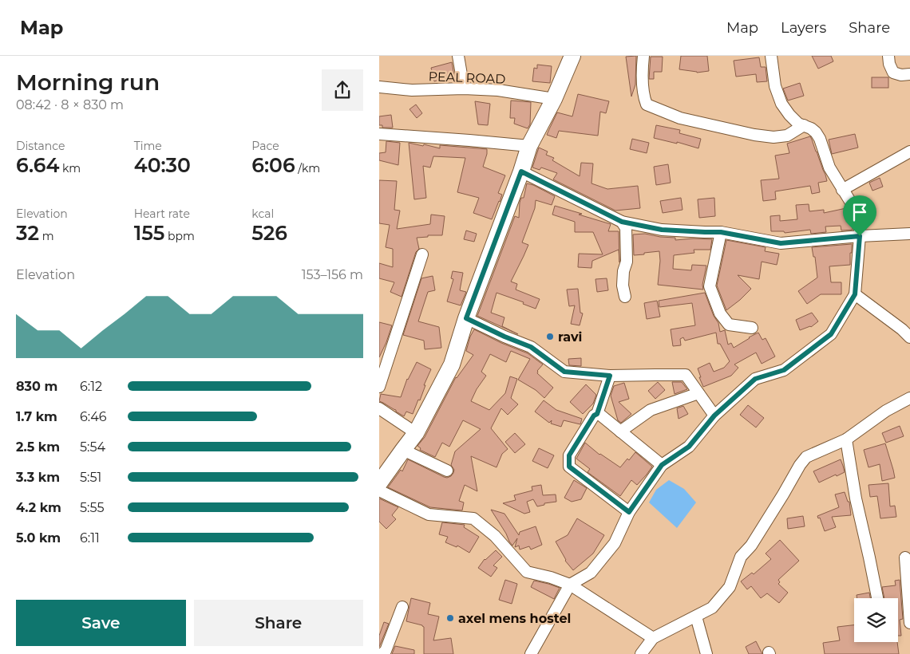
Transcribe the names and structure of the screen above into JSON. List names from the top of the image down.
{
  "streets": {
    "street": ["PEAL ROAD"]
  },
  "places": ["ravi", "axel mens hostel"],
  "page": {
    "header": "Map",
    "nav": ["Map", "Layers", "Share"],
    "heading": ["Morning run", "08:42 · 8 × 830 m"],
    "stats": [
      ["Distance", "6.64 km"],
      ["Time", "40:30"],
      ["Pace", "6:06 /km"],
      ["Elevation", "32 m"],
      ["Heart rate", "155 bpm"],
      ["kcal", "526"]
    ],
    "chart": ["Elevation", "153–156 m"],
    "list": [
      {
        "name": "830 m",
        "note": "6:12"
      },
      {
        "name": "1.7 km",
        "note": "6:46"
      },
      {
        "name": "2.5 km",
        "note": "5:54"
      },
      {
        "name": "3.3 km",
        "note": "5:51"
      },
      {
        "name": "4.2 km",
        "note": "5:55"
      },
      {
        "name": "5.0 km",
        "note": "6:11"
      }
    ],
    "buttons": ["Save", "Share"]
  }
}
